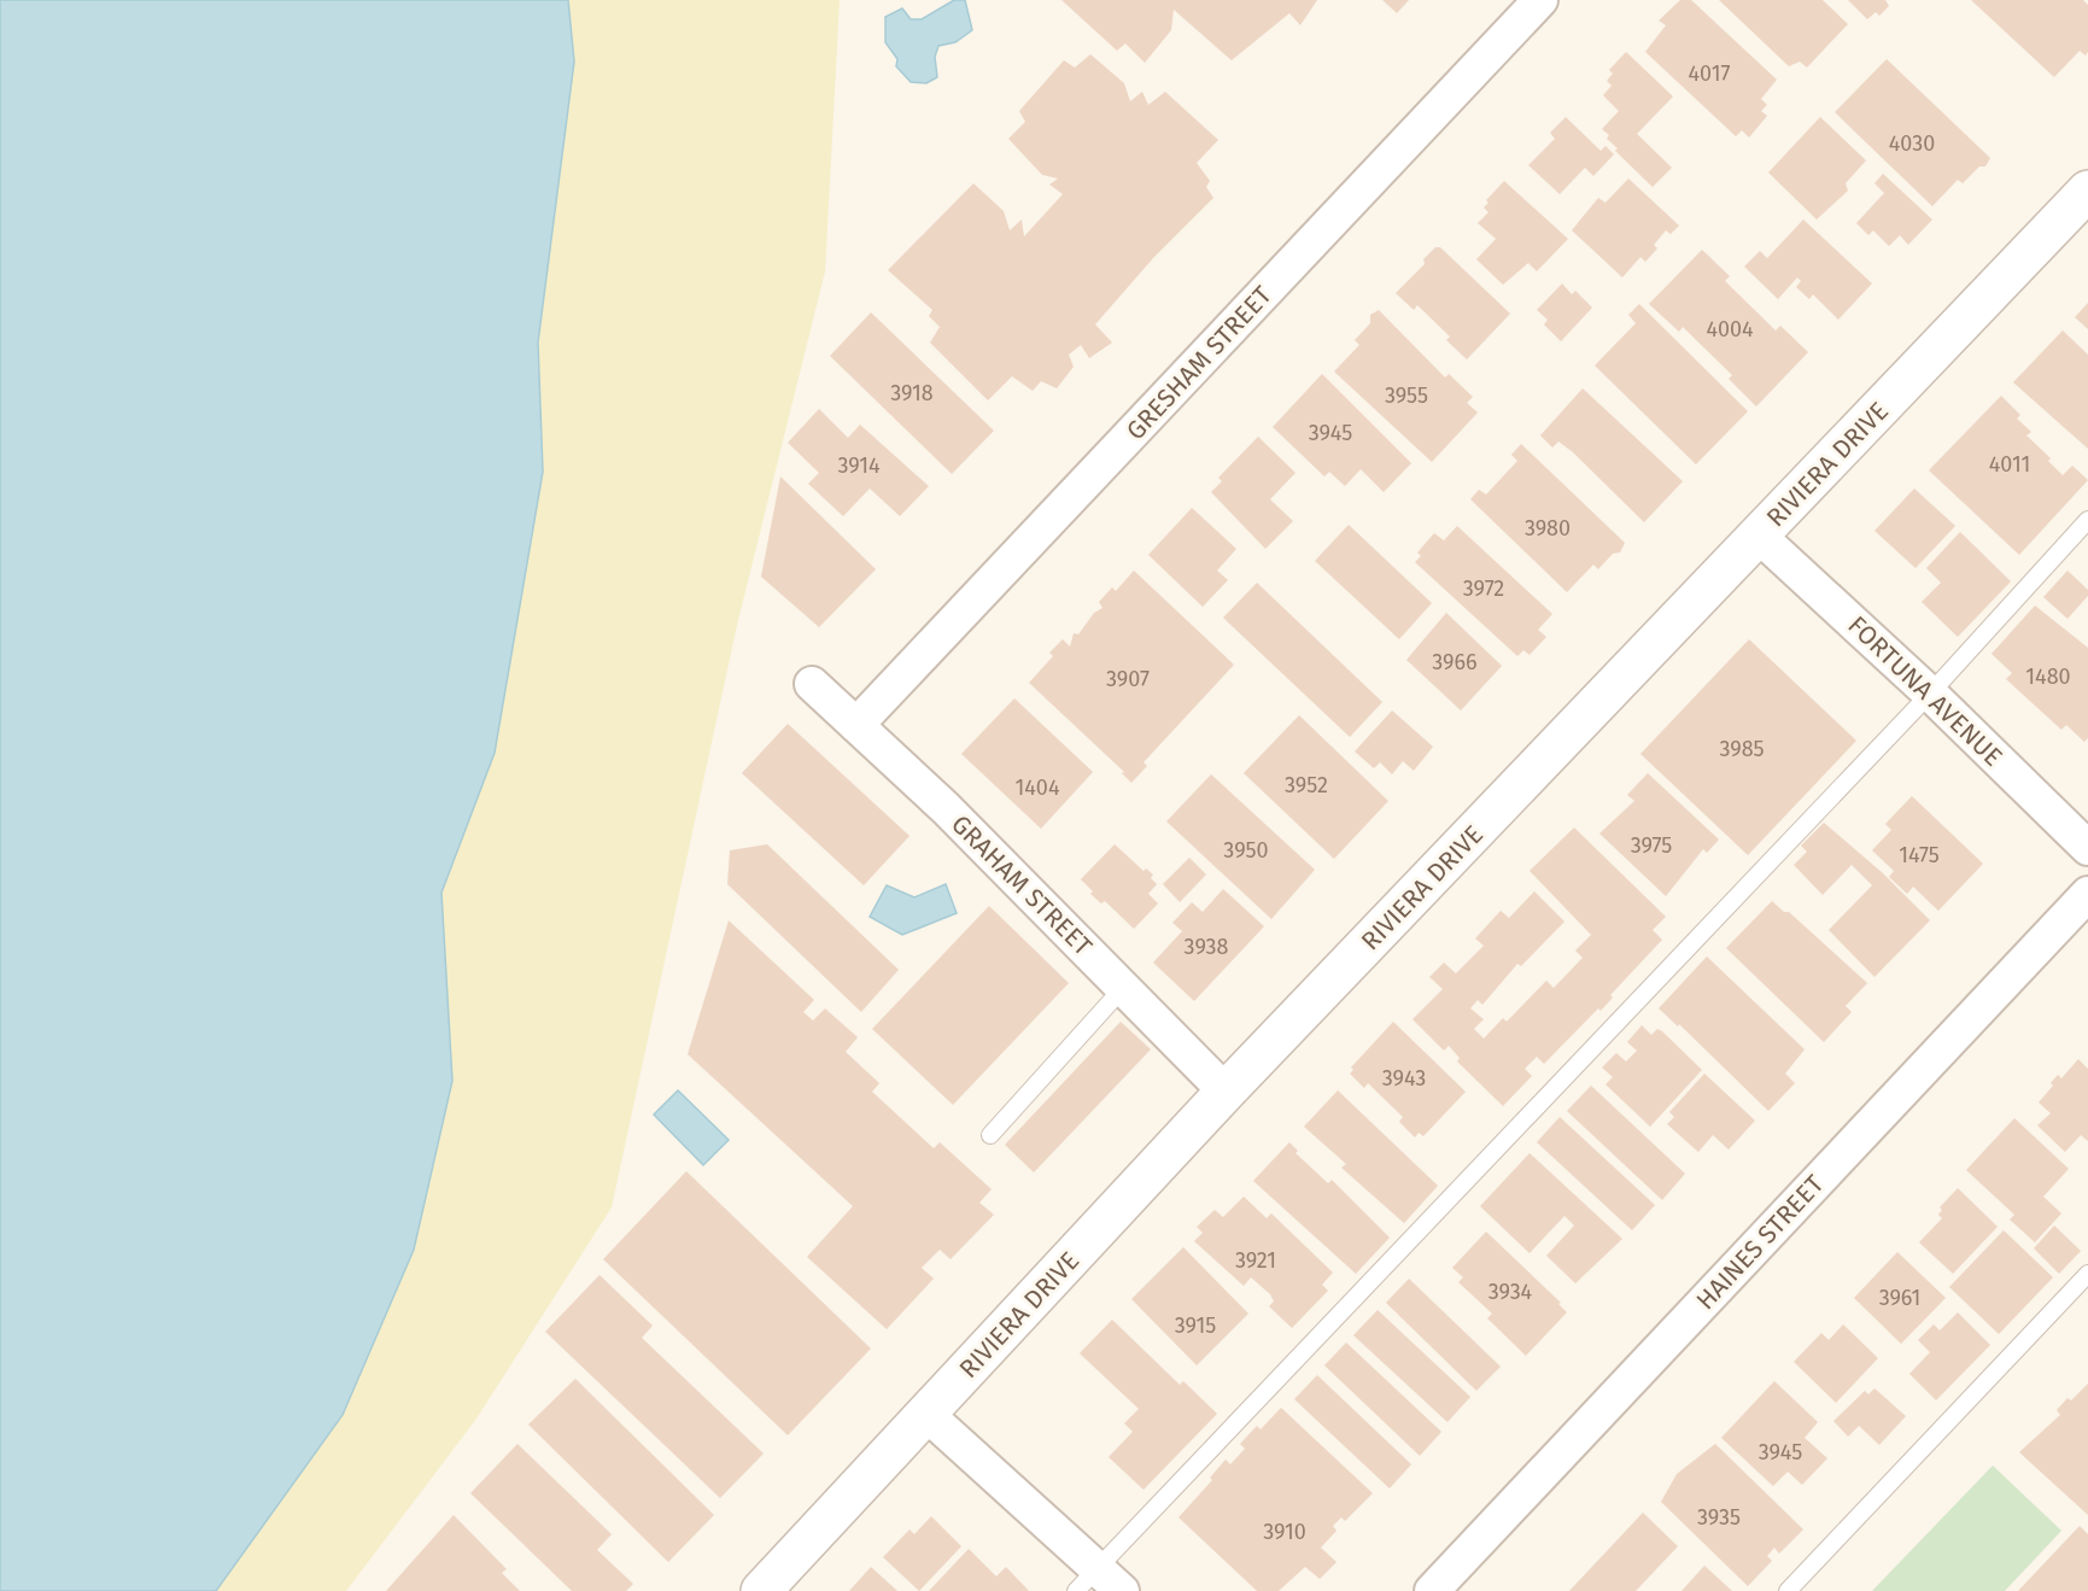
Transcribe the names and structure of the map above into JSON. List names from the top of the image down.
{
  "streets": {
    "street": [
      "GRESHAM STREET",
      "RIVIERA DRIVE",
      "FORTUNA AVENUE",
      "GRAHAM STREET",
      "HAINES STREET"
    ]
  },
  "crossings": [
    ["GRESHAM STREET", "GRAHAM STREET"],
    ["RIVIERA DRIVE", "FORTUNA AVENUE"],
    ["RIVIERA DRIVE", "GRAHAM STREET"]
  ],
  "house_numbers": [
    "4017",
    "4030",
    "4004",
    "3918",
    "3955",
    "3945",
    "4011",
    "3914",
    "3980",
    "3972",
    "3966",
    "1480",
    "3907",
    "3985",
    "3952",
    "1404",
    "3975",
    "3950",
    "1475",
    "3938",
    "3943",
    "3921",
    "3934",
    "3961",
    "3915",
    "3945",
    "3935",
    "3910"
  ]
}
